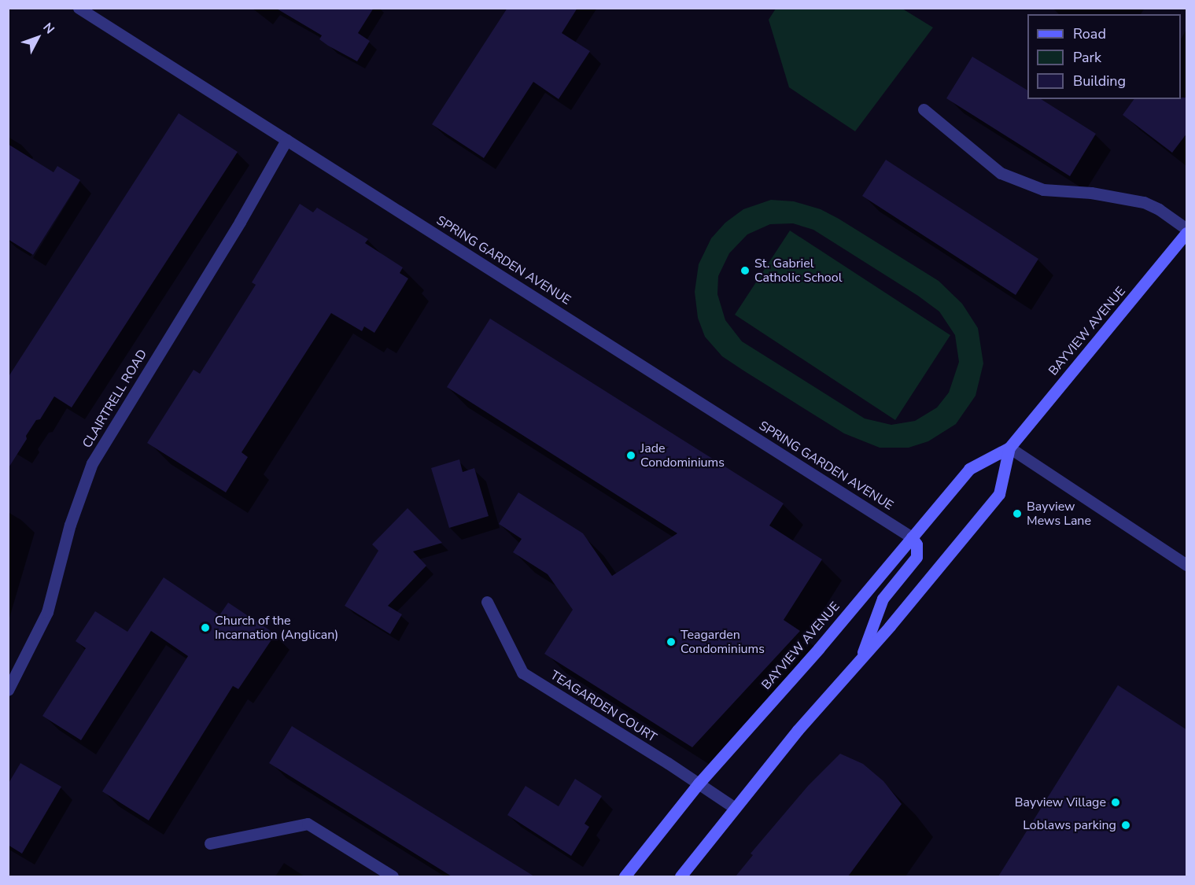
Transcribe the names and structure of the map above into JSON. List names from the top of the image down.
{
  "streets": {
    "main road": ["BAYVIEW AVENUE"],
    "street": ["SPRING GARDEN AVENUE", "CLAIRTRELL ROAD", "TEAGARDEN COURT"]
  },
  "crossings": [
    ["SPRING GARDEN AVENUE", "BAYVIEW AVENUE"],
    ["SPRING GARDEN AVENUE", "CLAIRTRELL ROAD"],
    ["BAYVIEW AVENUE", "TEAGARDEN COURT"]
  ],
  "places": [
    "St. Gabriel Catholic School",
    "Jade Condominiums",
    "Bayview Mews Lane",
    "Church of the Incarnation (Anglican)",
    "Teagarden Condominiums",
    "Bayview Village",
    "Loblaws parking"
  ],
  "legend": ["Road", "Park", "Building"],
  "north": "top right"
}
